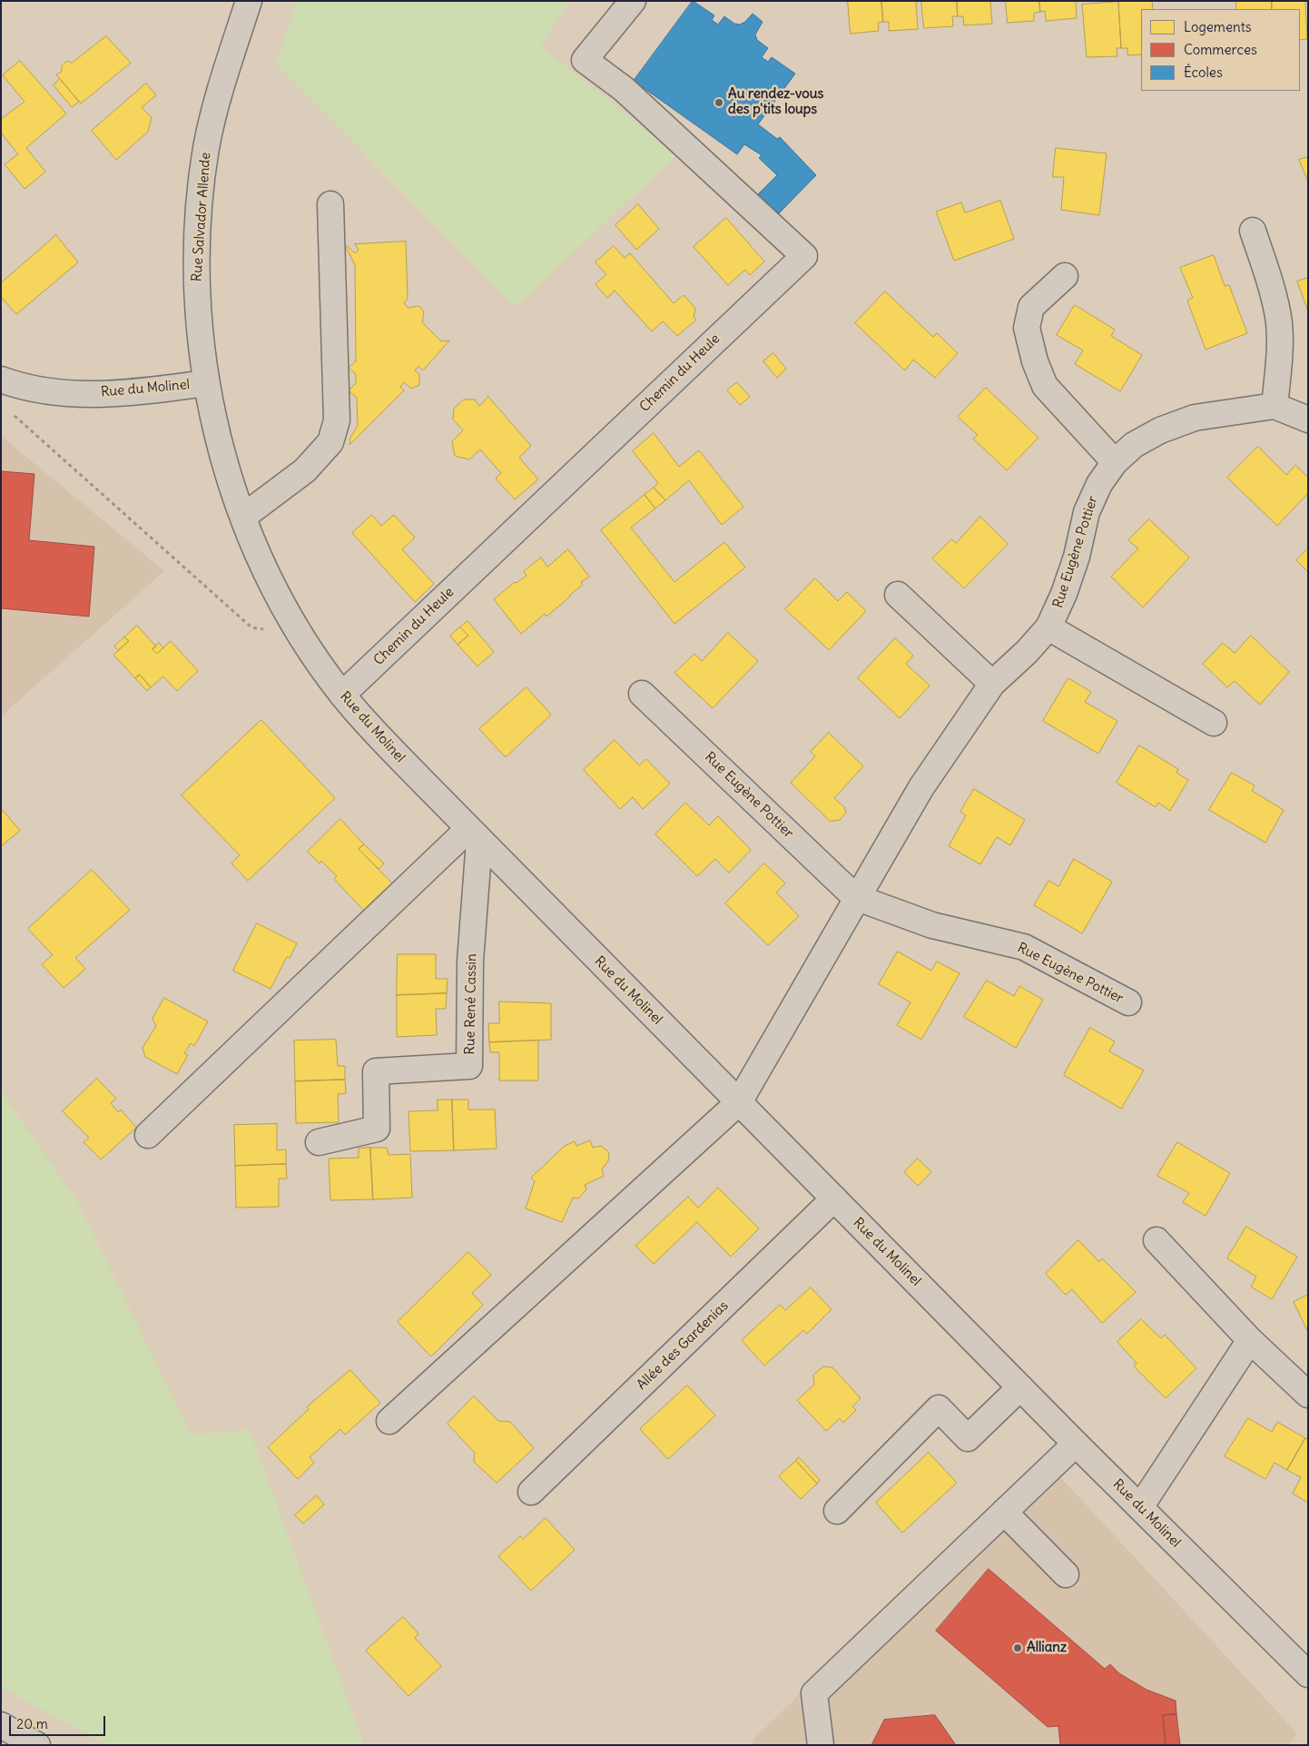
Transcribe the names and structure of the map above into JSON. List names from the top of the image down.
{
  "streets": {
    "main road": [
      "Rue Salvador Allende",
      "Chemin du Heule",
      "Rue du Molinel",
      "Rue Eugène Pottier",
      "Rue René Cassin",
      "Allée des Gardenias"
    ]
  },
  "crossings": [
    ["Rue Salvador Allende", "Rue du Molinel"],
    ["Chemin du Heule", "Rue du Molinel"],
    ["Rue du Molinel", "Rue Eugène Pottier"],
    ["Rue du Molinel", "Rue René Cassin"],
    ["Rue du Molinel", "Allée des Gardenias"]
  ],
  "places": ["Au rendez-vous des p'tits loups", "Allianz"],
  "legend": ["Logements", "Commerces", "Écoles"],
  "scale_bar": "20 m"
}
